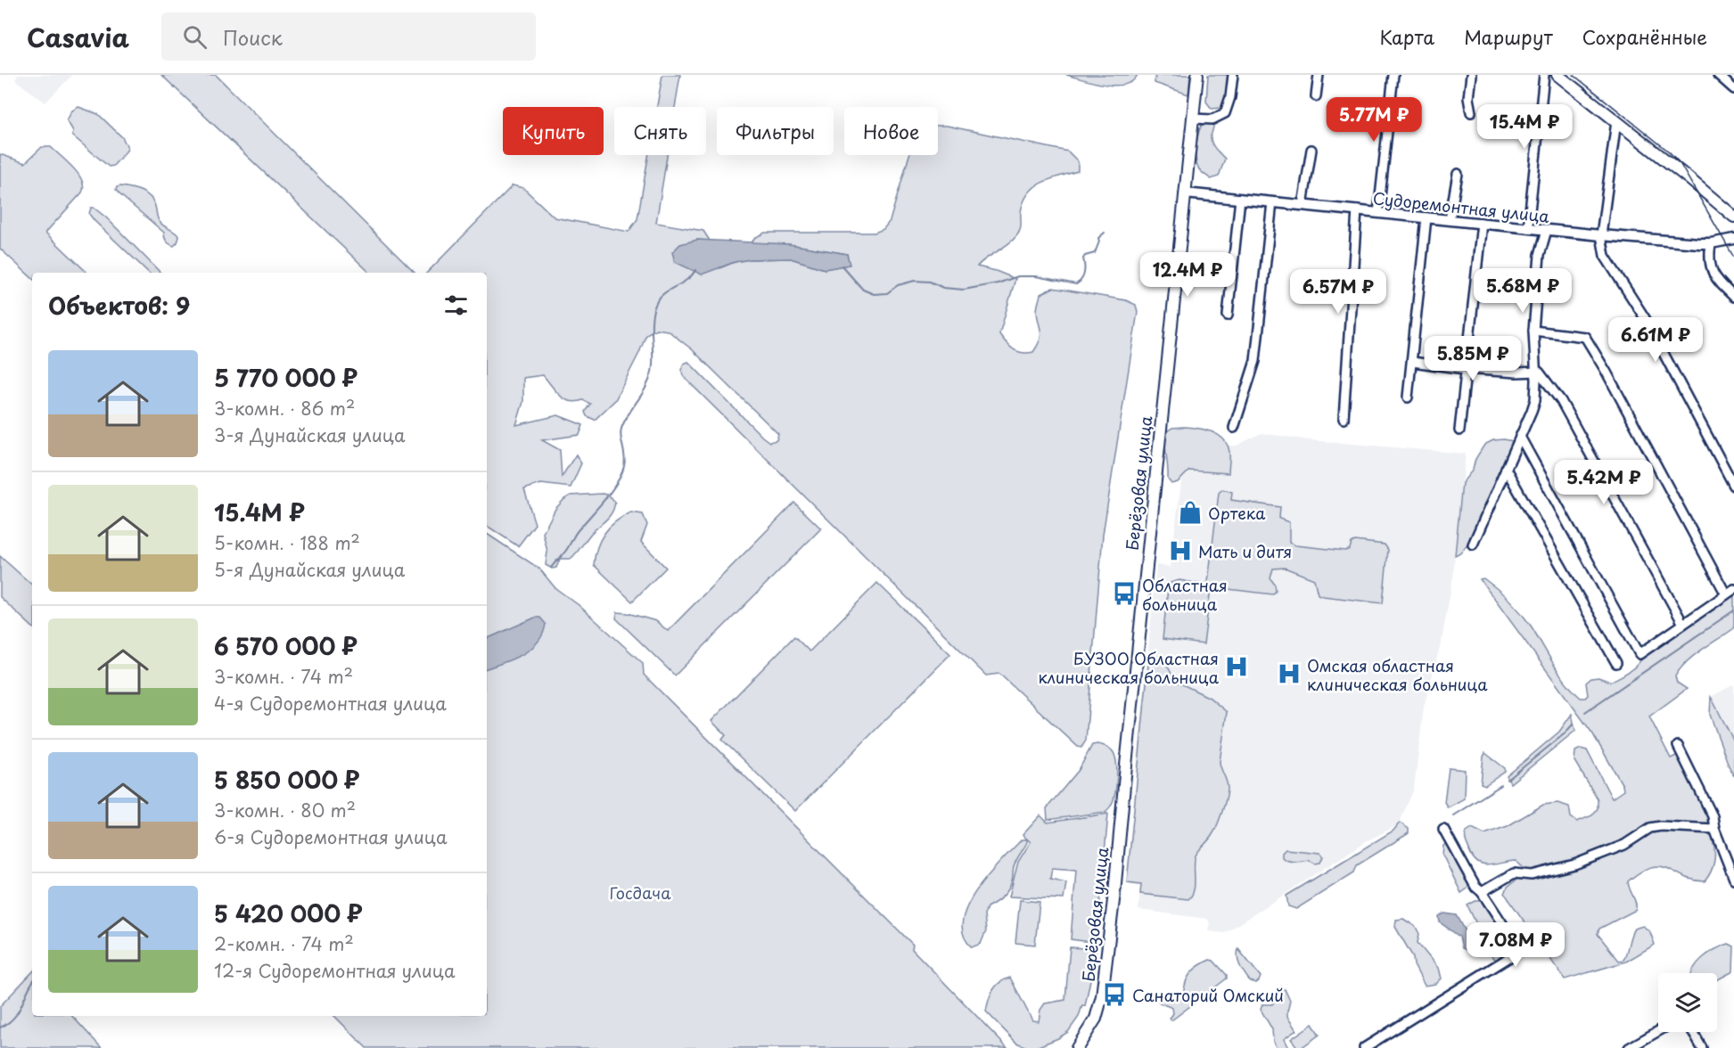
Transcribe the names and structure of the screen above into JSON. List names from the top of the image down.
{
  "streets": {
    "main road": ["Берёзовая улица"],
    "street": ["Судоремонтная улица"]
  },
  "crossings": [
    ["Судоремонтная улица", "Берёзовая улица"]
  ],
  "parks": ["Госдача"],
  "places": {
    "shop": ["Ортека"],
    "hospital": ["Мать и дитя", "БУЗОО Областная клиническая больница", "Омская областная клиническая больница"],
    "bus stop": ["Областная больница", "Санаторий Омский"]
  },
  "page": {
    "header": "Casavia",
    "search": "Поиск",
    "nav": ["Карта", "Маршрут", "Сохранённые"],
    "price": [
      "5.77M ₽",
      "15.4M ₽",
      "12.4M ₽",
      "5.68M ₽",
      "6.57M ₽",
      "6.61M ₽",
      "5.85M ₽",
      "5.42M ₽",
      "7.08M ₽"
    ],
    "chip": [
      "Купить",
      "Снять",
      "Фильтры",
      "Новое"
    ],
    "heading": "Объектов: 9",
    "list": [
      {
        "name": "5 770 000 ₽",
        "note": "3-комн. · 86 m² · 3-я Дунайская улица"
      },
      {
        "name": "15.4M ₽",
        "note": "5-комн. · 188 m² · 5-я Дунайская улица"
      },
      {
        "name": "6 570 000 ₽",
        "note": "3-комн. · 74 m² · 4-я Судоремонтная улица"
      },
      {
        "name": "5 850 000 ₽",
        "note": "3-комн. · 80 m² · 6-я Судоремонтная улица"
      },
      {
        "name": "5 420 000 ₽",
        "note": "2-комн. · 74 m² · 12-я Судоремонтная улица"
      }
    ]
  }
}
